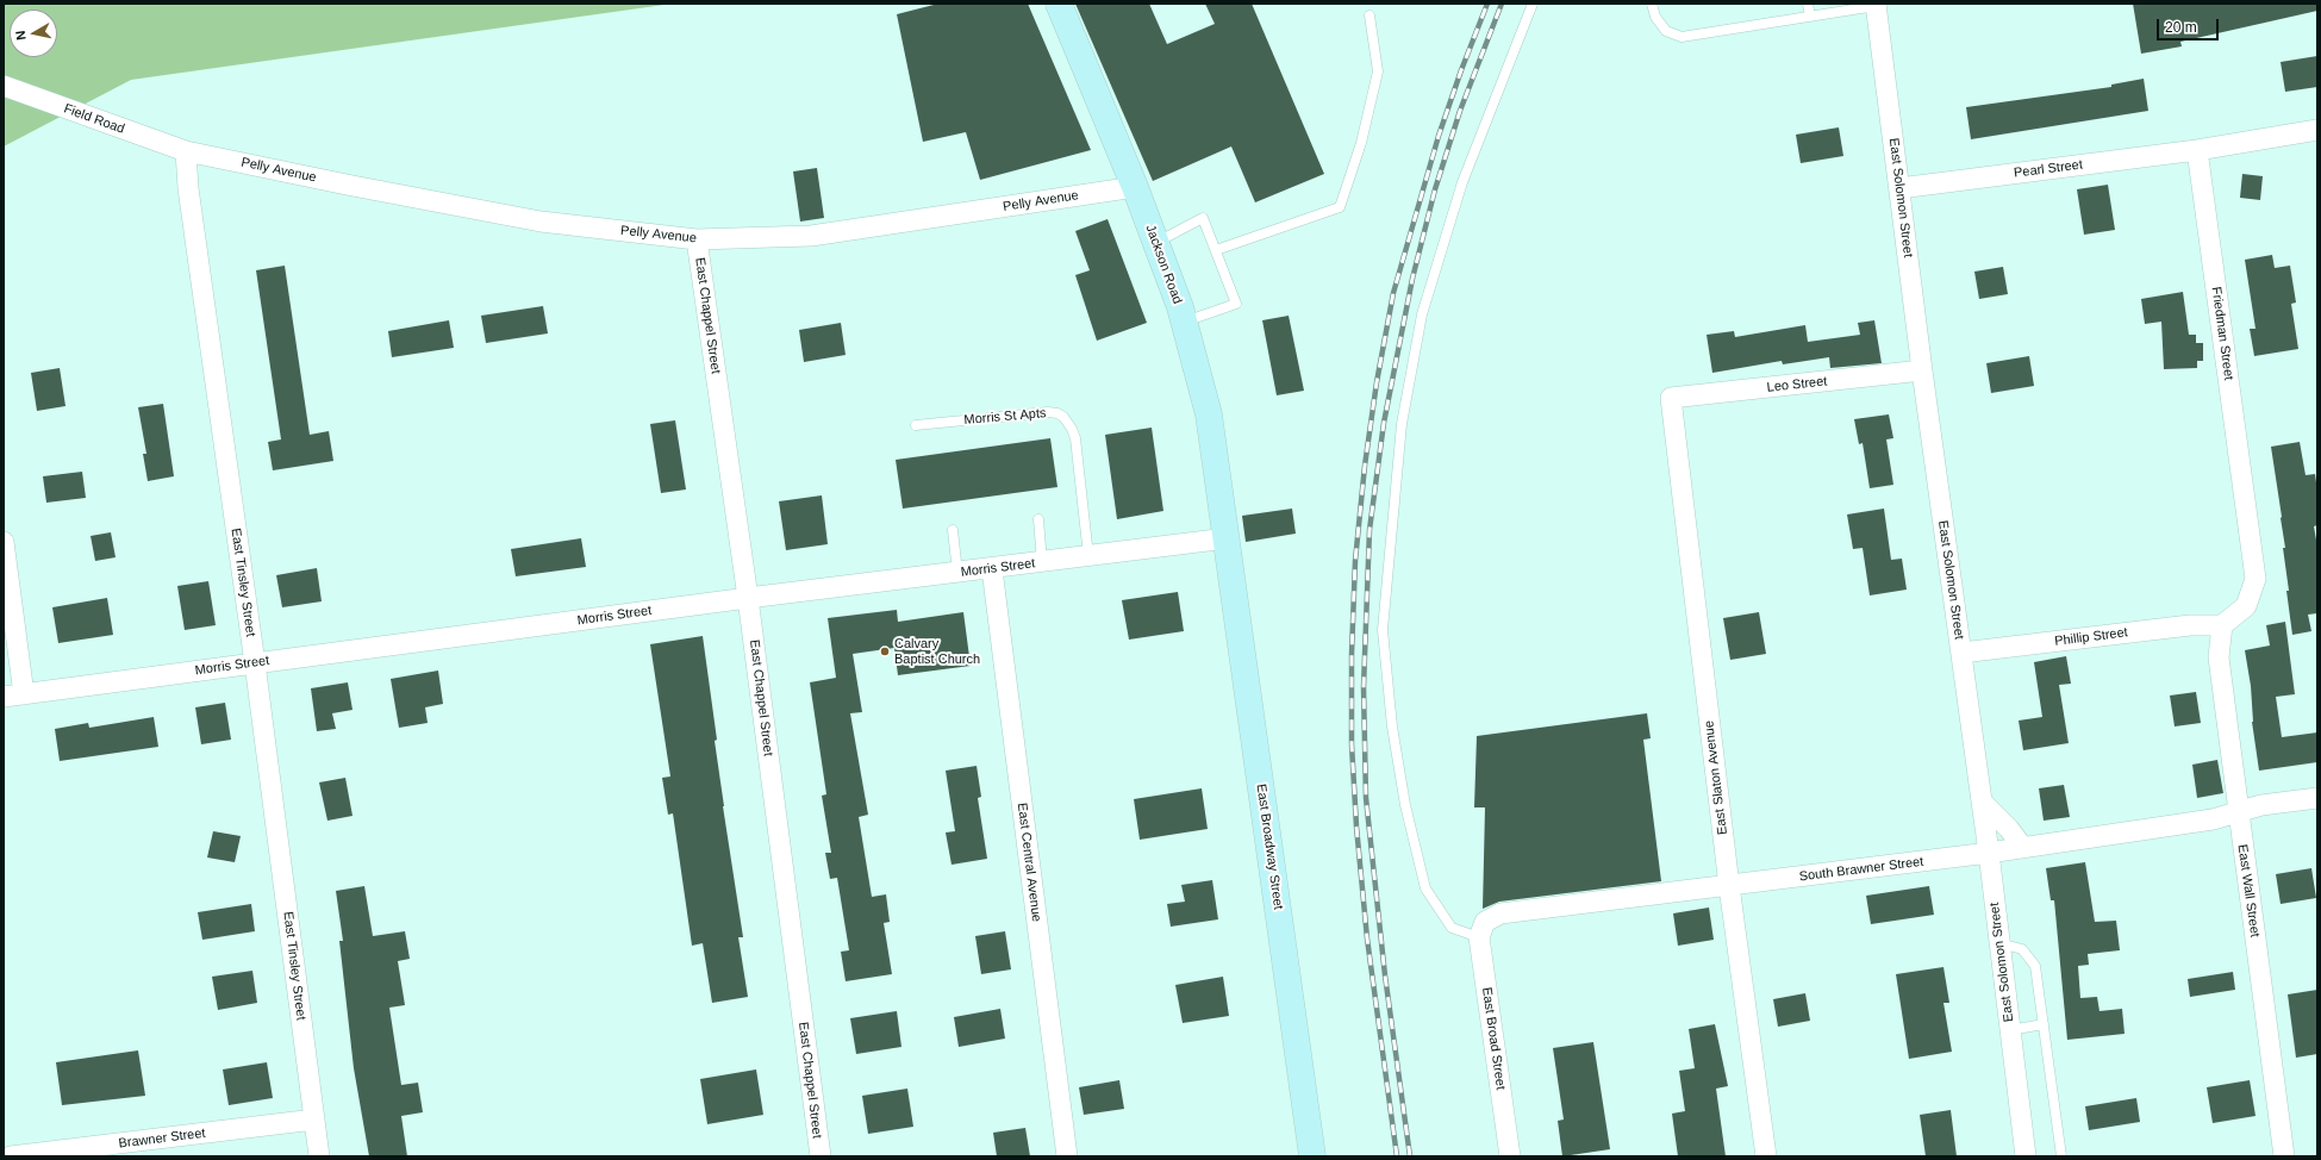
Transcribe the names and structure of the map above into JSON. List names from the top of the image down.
{
  "streets": {
    "main road": ["Jackson Road", "East Broadway Street"],
    "street": [
      "Field Road",
      "Pearl Street",
      "Pelly Avenue",
      "East Solomon Street",
      "East Chappel Street",
      "Friedman Street",
      "Leo Street",
      "Morris Street",
      "East Tinsley Street",
      "Phillip Street",
      "East Slaton Avenue",
      "East Central Avenue",
      "South Brawner Street",
      "East Wall Street",
      "East Broad Street",
      "Brawner Street"
    ],
    "lane": ["Morris St Apts"]
  },
  "crossings": [
    ["Field Road", "Pelly Avenue"],
    ["Field Road", "East Tinsley Street"],
    ["Pearl Street", "East Solomon Street"],
    ["Pearl Street", "Friedman Street"],
    ["Pelly Avenue", "Jackson Road"],
    ["Pelly Avenue", "East Chappel Street"],
    ["Pelly Avenue", "East Tinsley Street"],
    ["East Solomon Street", "Leo Street"],
    ["East Solomon Street", "Phillip Street"],
    ["East Solomon Street", "South Brawner Street"],
    ["Jackson Road", "Morris Street"],
    ["Jackson Road", "East Broadway Street"],
    ["East Chappel Street", "Morris Street"],
    ["Friedman Street", "Phillip Street"],
    ["Friedman Street", "East Wall Street"],
    ["Leo Street", "East Slaton Avenue"],
    ["Morris St Apts", "Morris Street"],
    ["Morris Street", "East Tinsley Street"],
    ["Morris Street", "East Broadway Street"],
    ["Morris Street", "East Central Avenue"],
    ["East Tinsley Street", "Brawner Street"],
    ["Phillip Street", "East Wall Street"],
    ["East Slaton Avenue", "South Brawner Street"],
    ["South Brawner Street", "East Wall Street"],
    ["South Brawner Street", "East Broad Street"]
  ],
  "places": ["Calvary Baptist Church"],
  "scale_bar": "20 m",
  "north": "left"
}
